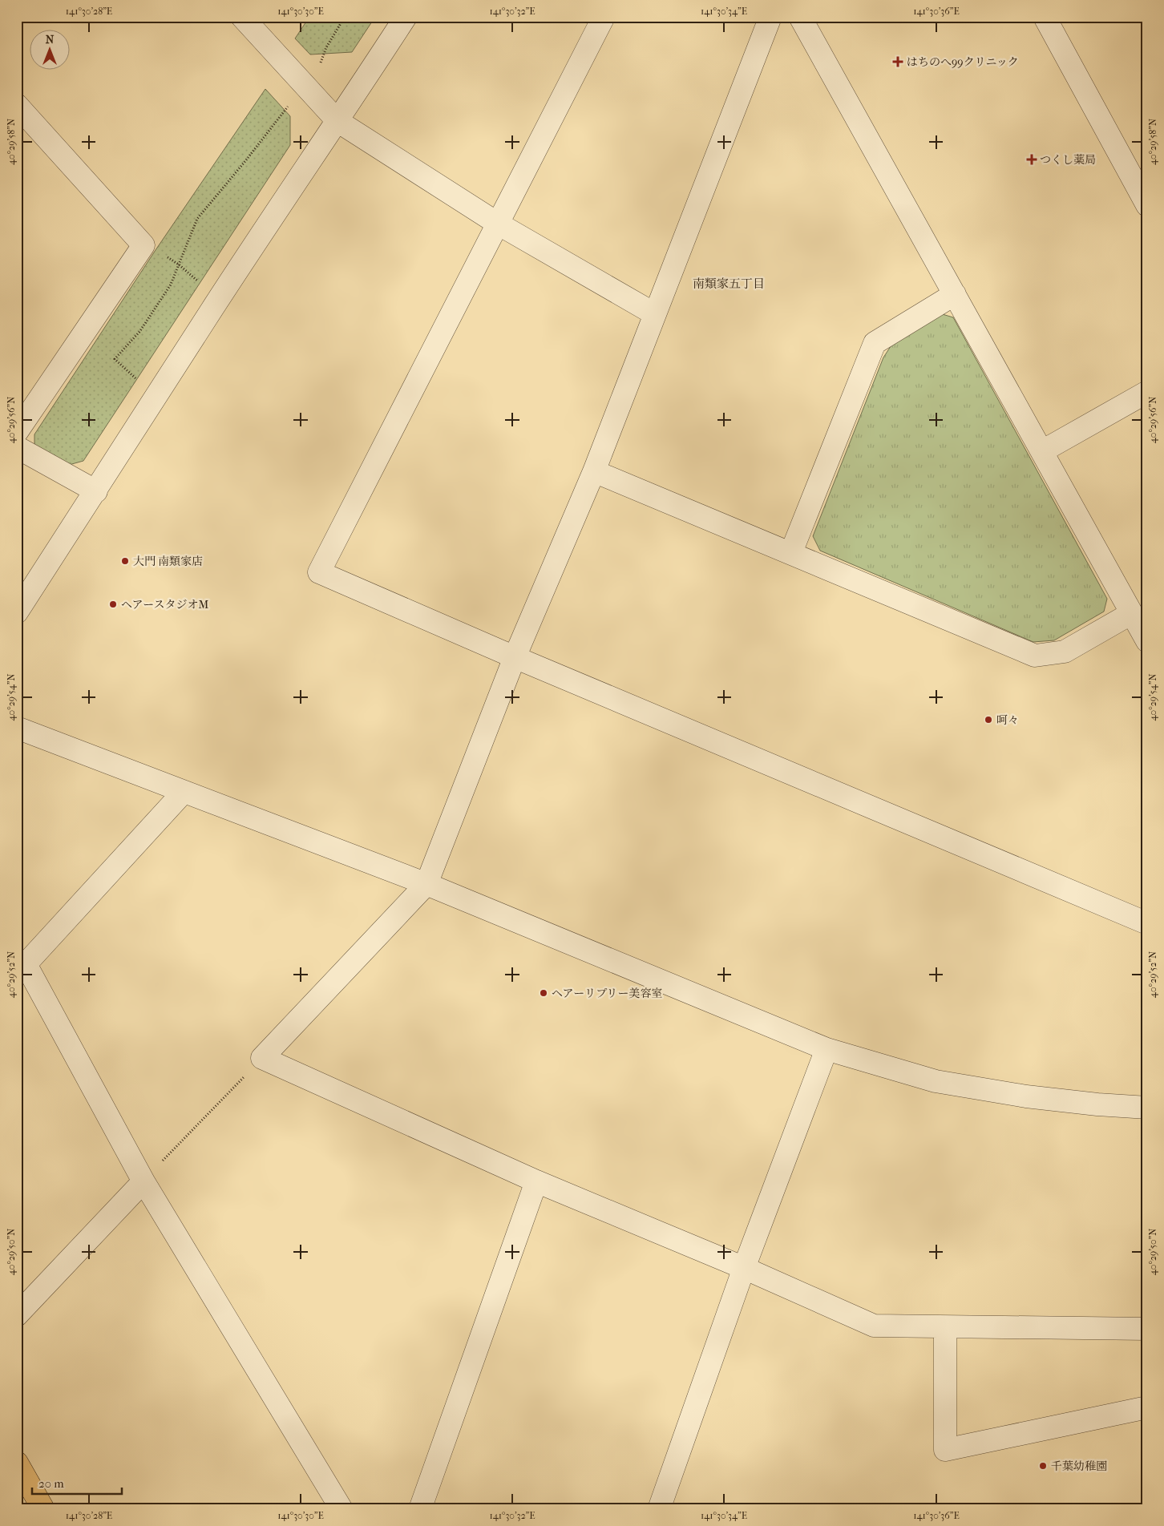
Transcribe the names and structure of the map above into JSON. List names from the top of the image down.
{
  "districts": ["南類家五丁目"],
  "places": {
    "health": ["はちのへ99クリニック", "つくし薬局"],
    "other": [
      "大門 南類家店",
      "ヘアースタジオM",
      "呵々",
      "ヘアーリプリー美容室",
      "千葉幼稚園"
    ]
  },
  "scale_bar": "20 m",
  "north": "top",
  "coordinates": [
    "141°30'28\"E",
    "141°30'30\"E",
    "141°30'32\"E",
    "141°30'34\"E",
    "141°30'36\"E",
    "40°29'58\"N",
    "40°29'56\"N",
    "40°29'54\"N",
    "40°29'52\"N",
    "40°29'50\"N"
  ]
}
